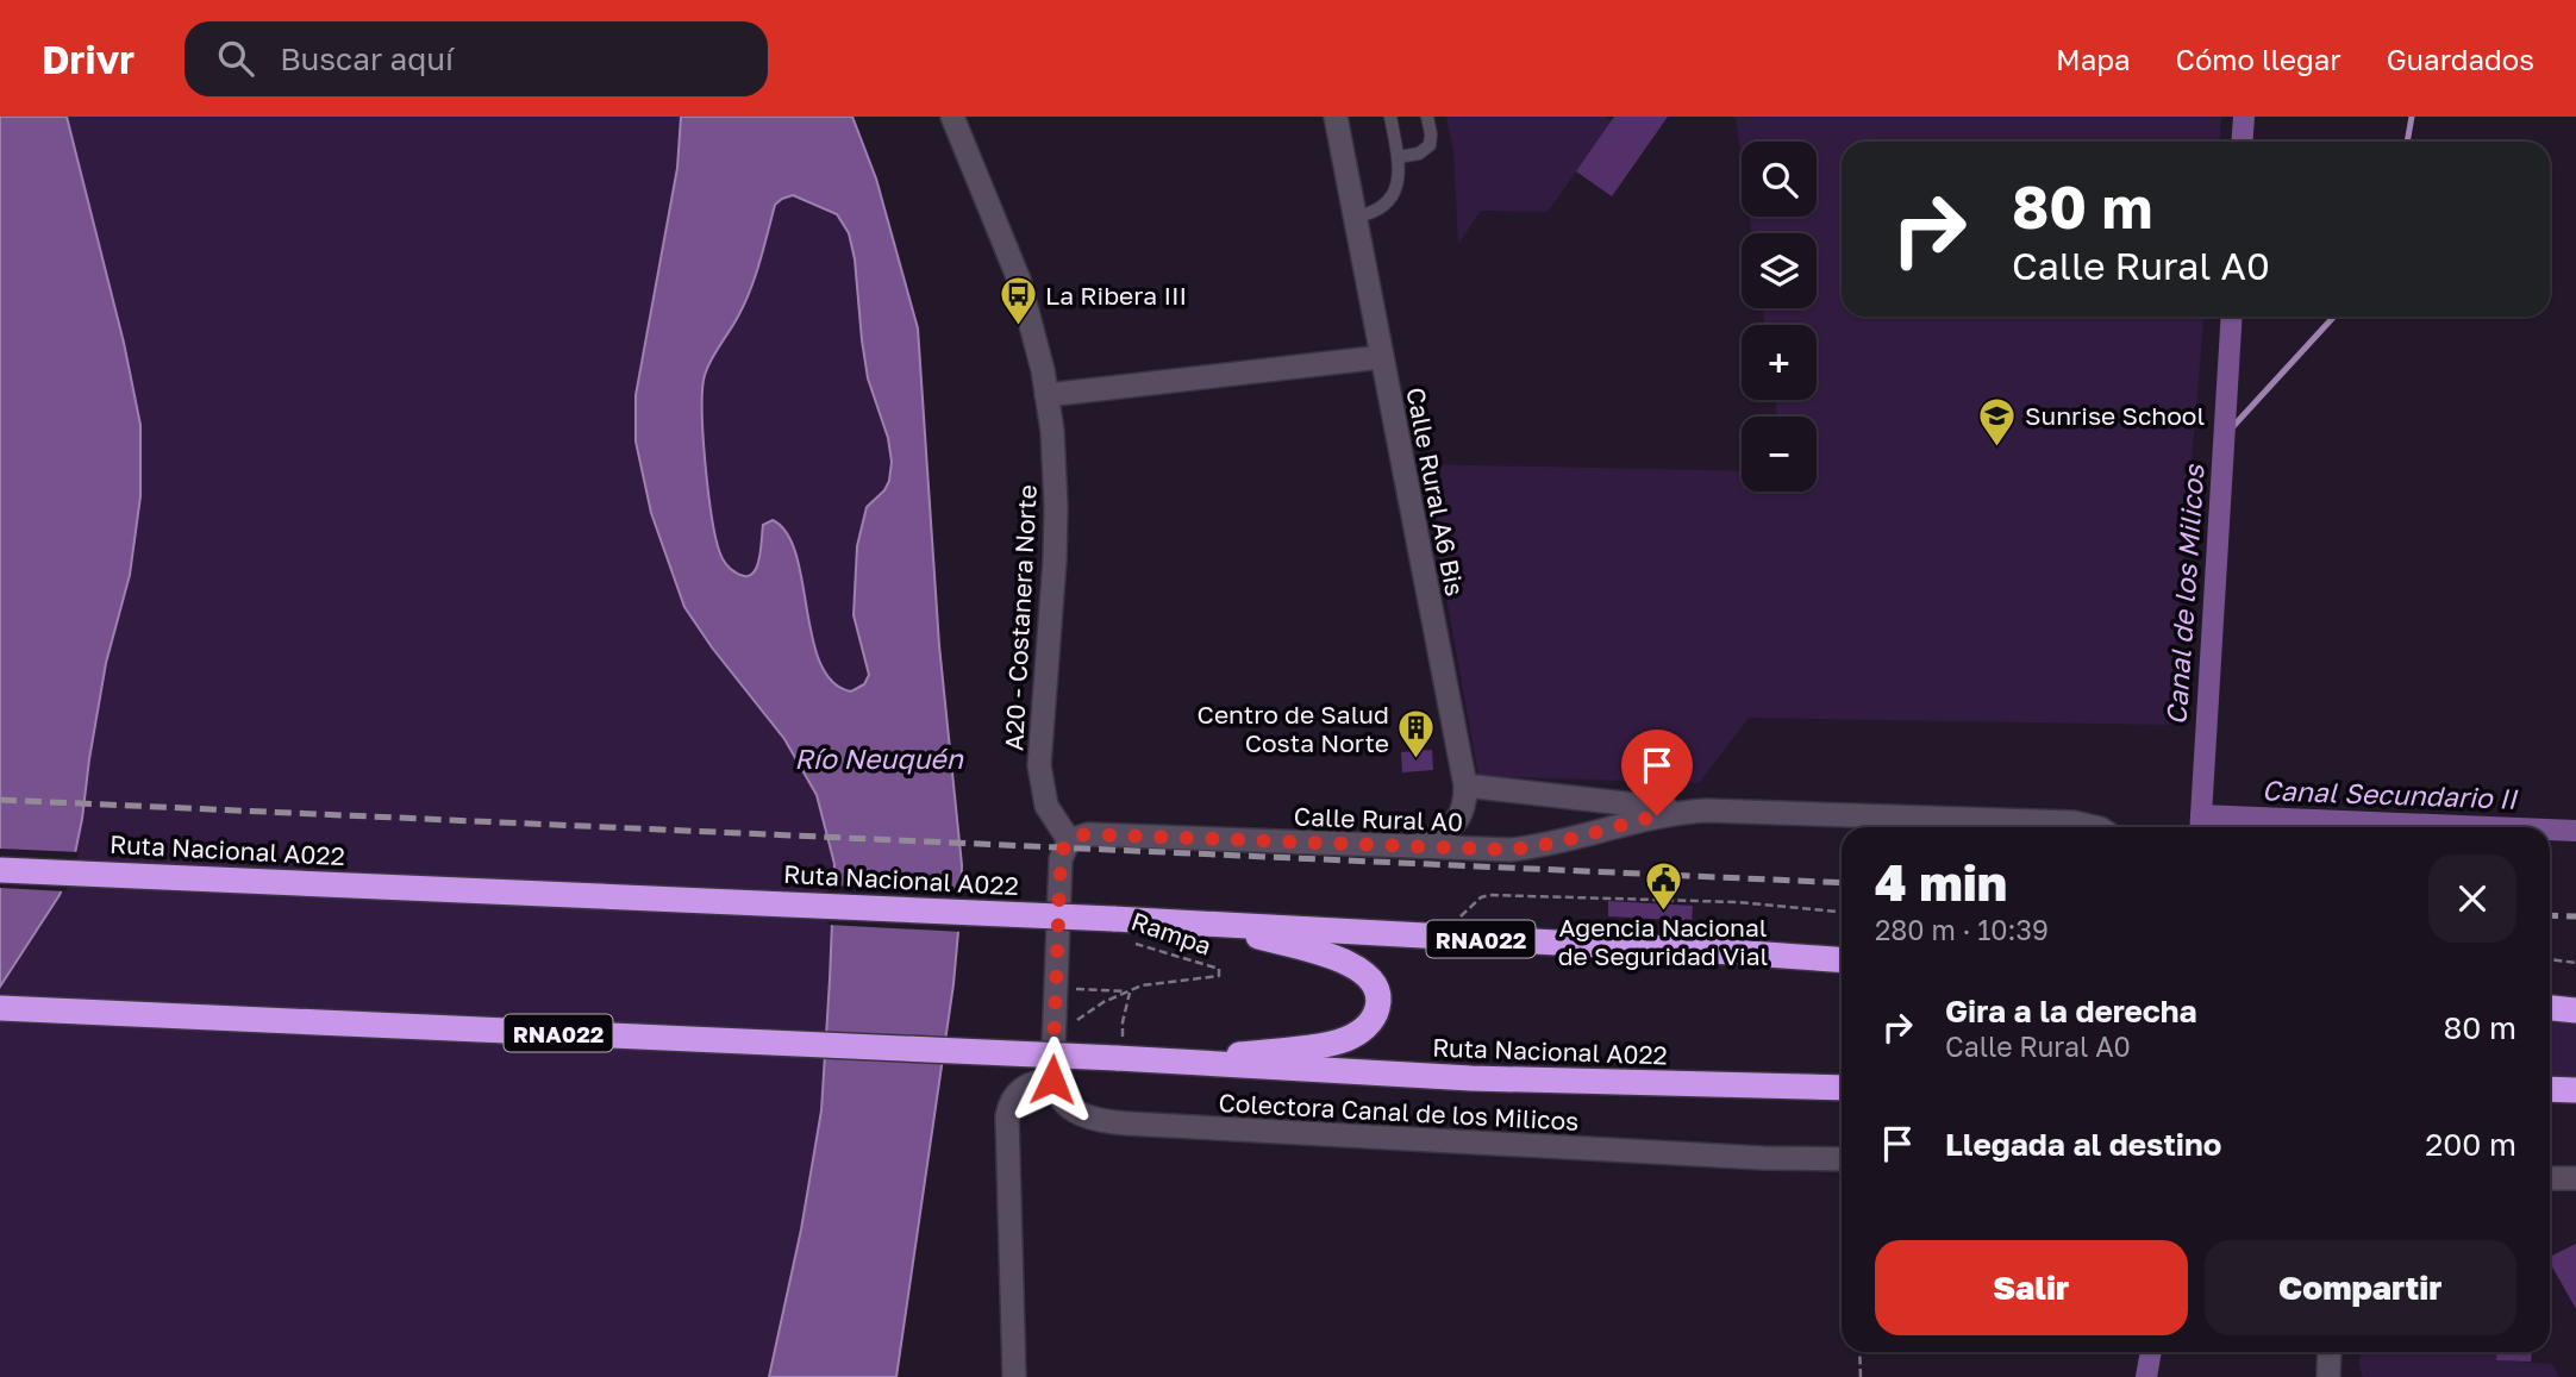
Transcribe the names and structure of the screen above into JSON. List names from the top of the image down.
{
  "streets": {
    "highway": ["Ruta Nacional A022", "RNA022"],
    "street": [
      "Calle Rural A6 Bis",
      "A20 - Costanera Norte",
      "Calle Rural A0",
      "Colectora Canal de los Milicos"
    ],
    "path": ["Rampa"]
  },
  "crossings": [
    ["Calle Rural A6 Bis", "Calle Rural A0"],
    ["A20 - Costanera Norte", "Calle Rural A0"]
  ],
  "water": ["Canal de los Milicos", "Río Neuquén", "Canal Secundario II"],
  "places": {
    "bus stop": ["La Ribera III"],
    "school or university": ["Sunrise School"],
    "building": ["Centro de Salud Costa Norte"],
    "public building": ["Agencia Nacional de Seguridad Vial"]
  },
  "page": {
    "header": "Drivr",
    "search": "Buscar aquí",
    "nav": ["Mapa", "Cómo llegar", "Guardados"],
    "map_buttons": ["+", "−"],
    "turn": ["80 m", "Calle Rural A0"],
    "heading": ["4 min", "280 m · 10:39"],
    "list": [
      {
        "name": "Gira a la derecha",
        "note": "Calle Rural A0",
        "value": "80 m"
      },
      {
        "name": "Llegada al destino",
        "value": "200 m"
      }
    ],
    "buttons": ["Salir", "Compartir"]
  }
}
